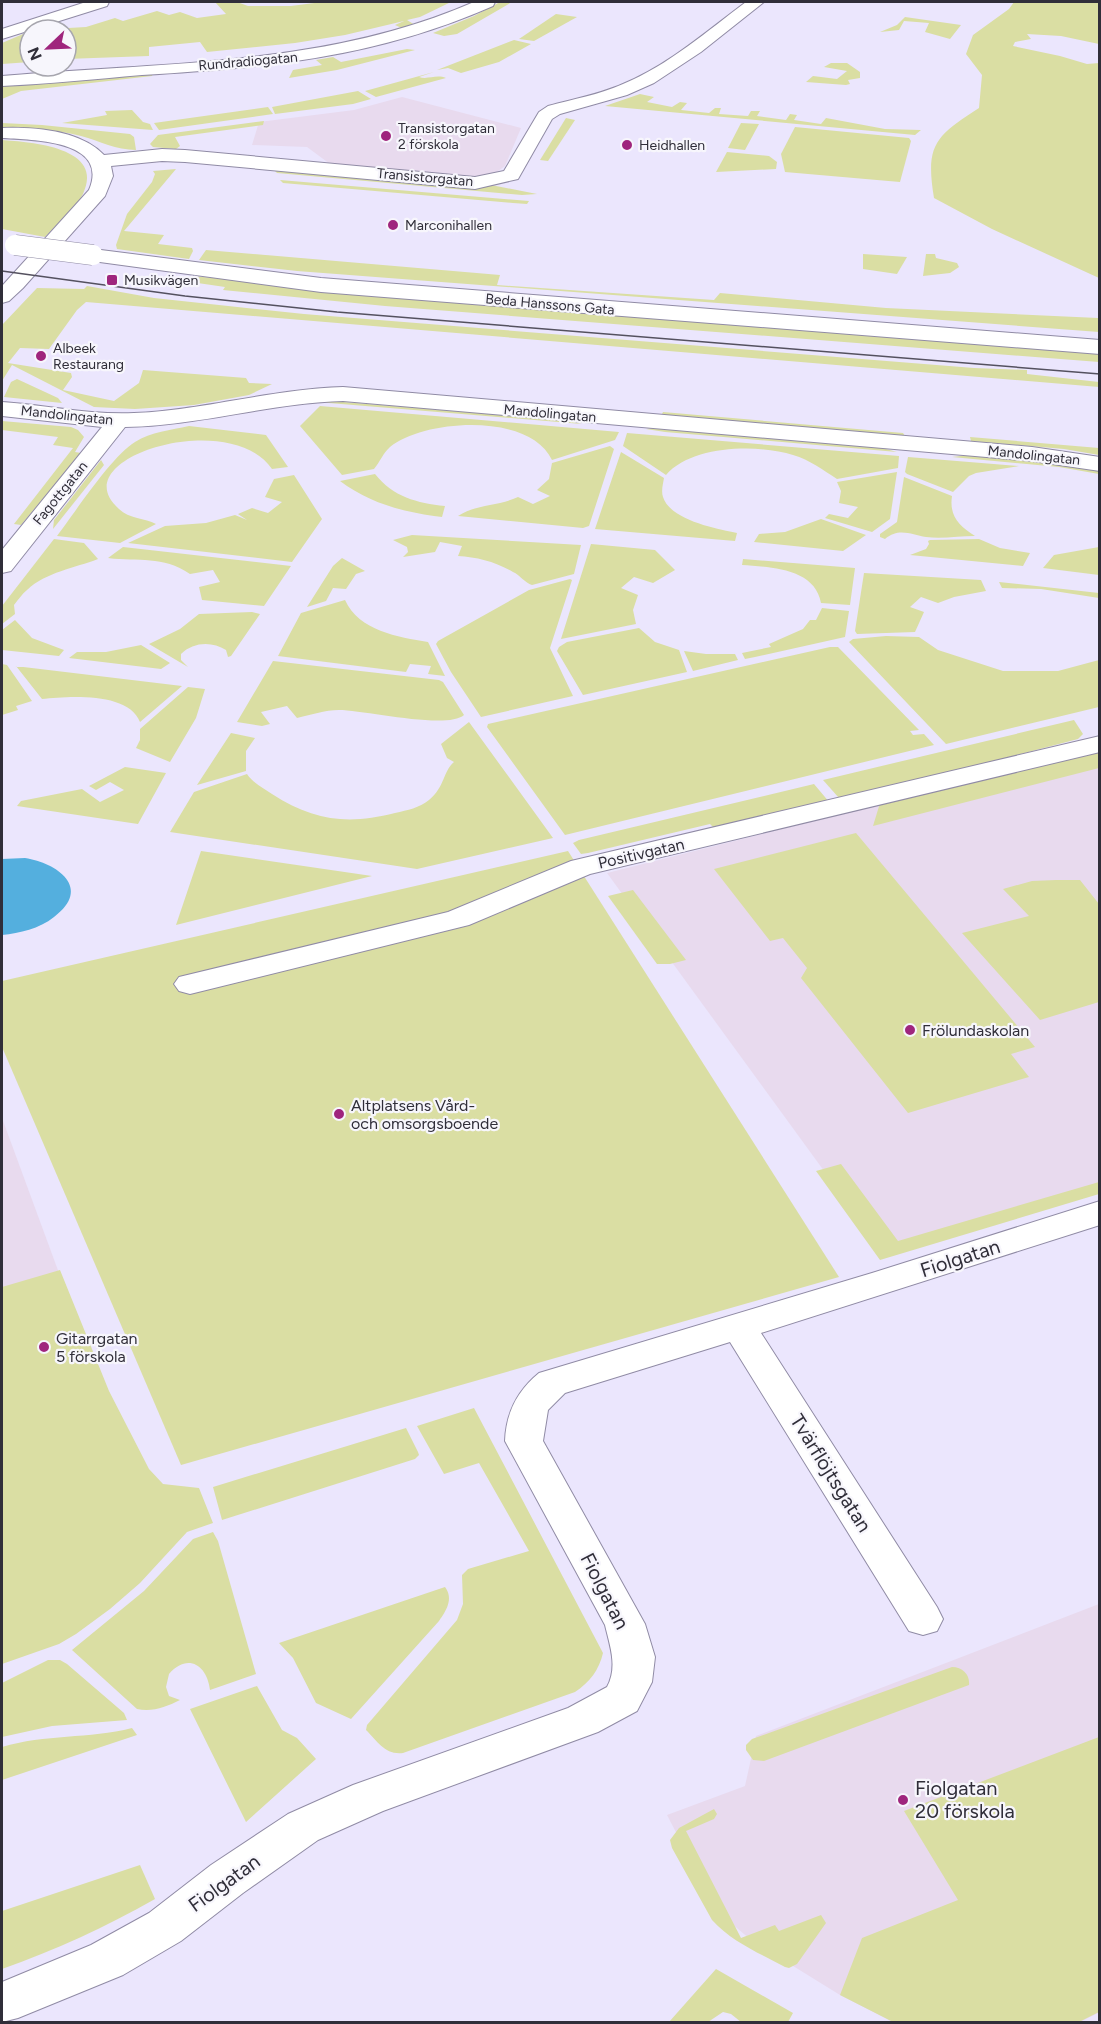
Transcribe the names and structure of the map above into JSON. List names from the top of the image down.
{
  "streets": {
    "street": [
      "Rundradiogatan",
      "Transistorgatan",
      "Beda Hanssons Gata",
      "Mandolingatan",
      "Fagottgatan",
      "Positivgatan",
      "Fiolgatan",
      "Tvärflöjtsgatan"
    ]
  },
  "crossings": [
    ["Mandolingatan", "Fagottgatan"],
    ["Fiolgatan", "Tvärflöjtsgatan"]
  ],
  "places": {
    "other": [
      "Transistorgatan 2 förskola",
      "Heidhallen",
      "Marconihallen",
      "Albeek Restaurang",
      "Frölundaskolan",
      "Altplatsens Vård- och omsorgsboende",
      "Gitarrgatan 5 förskola",
      "Fiolgatan 20 förskola"
    ],
    "transit": ["Musikvägen"]
  },
  "north": "bottom left"
}
